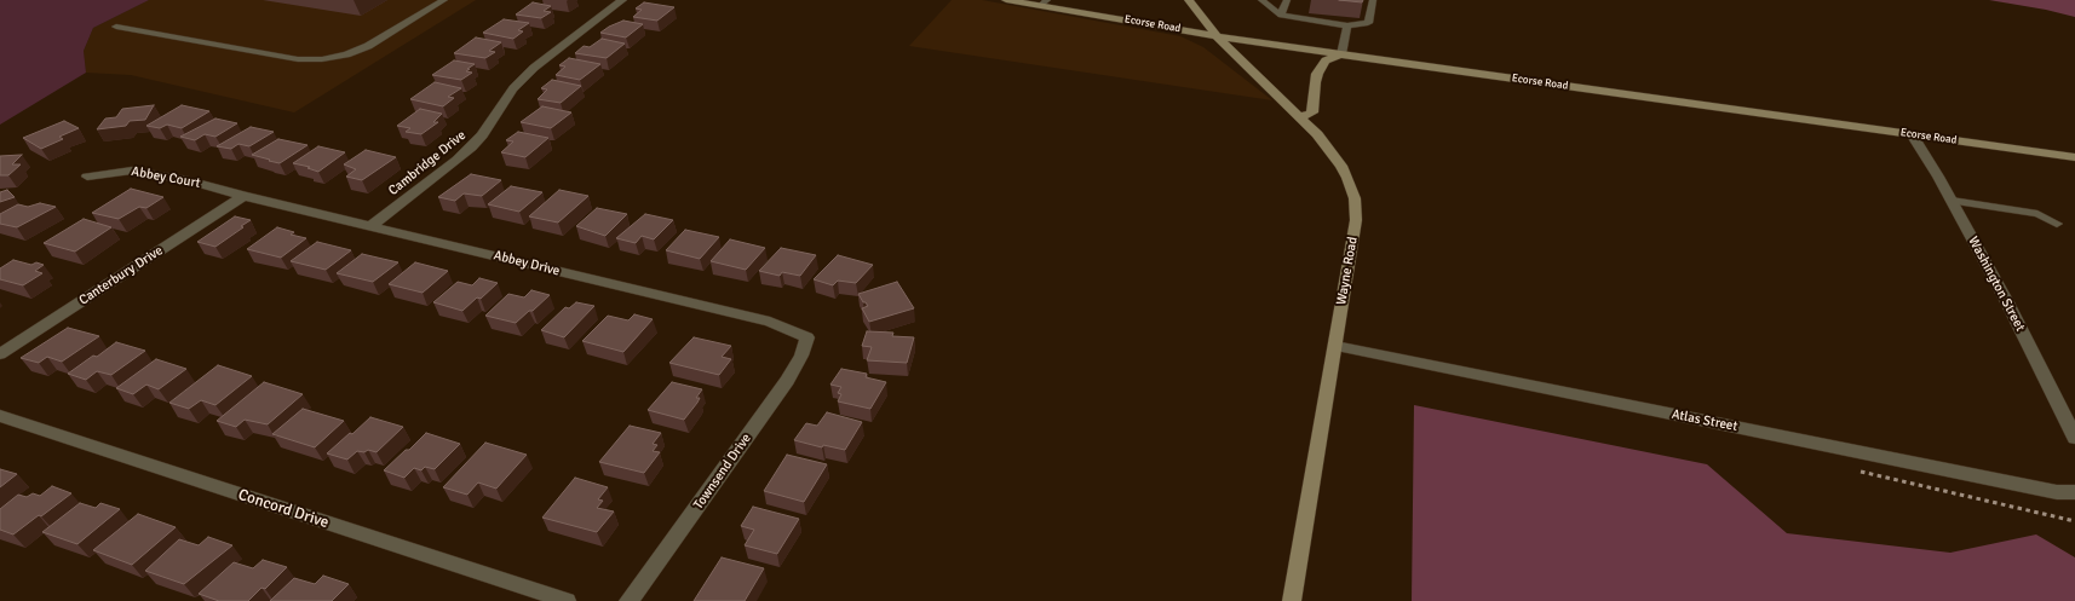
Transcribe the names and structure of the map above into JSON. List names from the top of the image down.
{
  "streets": {
    "main road": ["Ecorse Road", "Wayne Road"],
    "street": [
      "Cambridge Drive",
      "Abbey Court",
      "Abbey Drive",
      "Canterbury Drive",
      "Washington Street",
      "Atlas Street",
      "Townsend Drive",
      "Concord Drive"
    ]
  },
  "crossings": [
    ["Ecorse Road", "Wayne Road"],
    ["Ecorse Road", "Washington Street"],
    ["Cambridge Drive", "Abbey Drive"],
    ["Abbey Court", "Abbey Drive"],
    ["Abbey Court", "Canterbury Drive"],
    ["Abbey Drive", "Canterbury Drive"],
    ["Abbey Drive", "Townsend Drive"],
    ["Wayne Road", "Atlas Street"]
  ]
}
